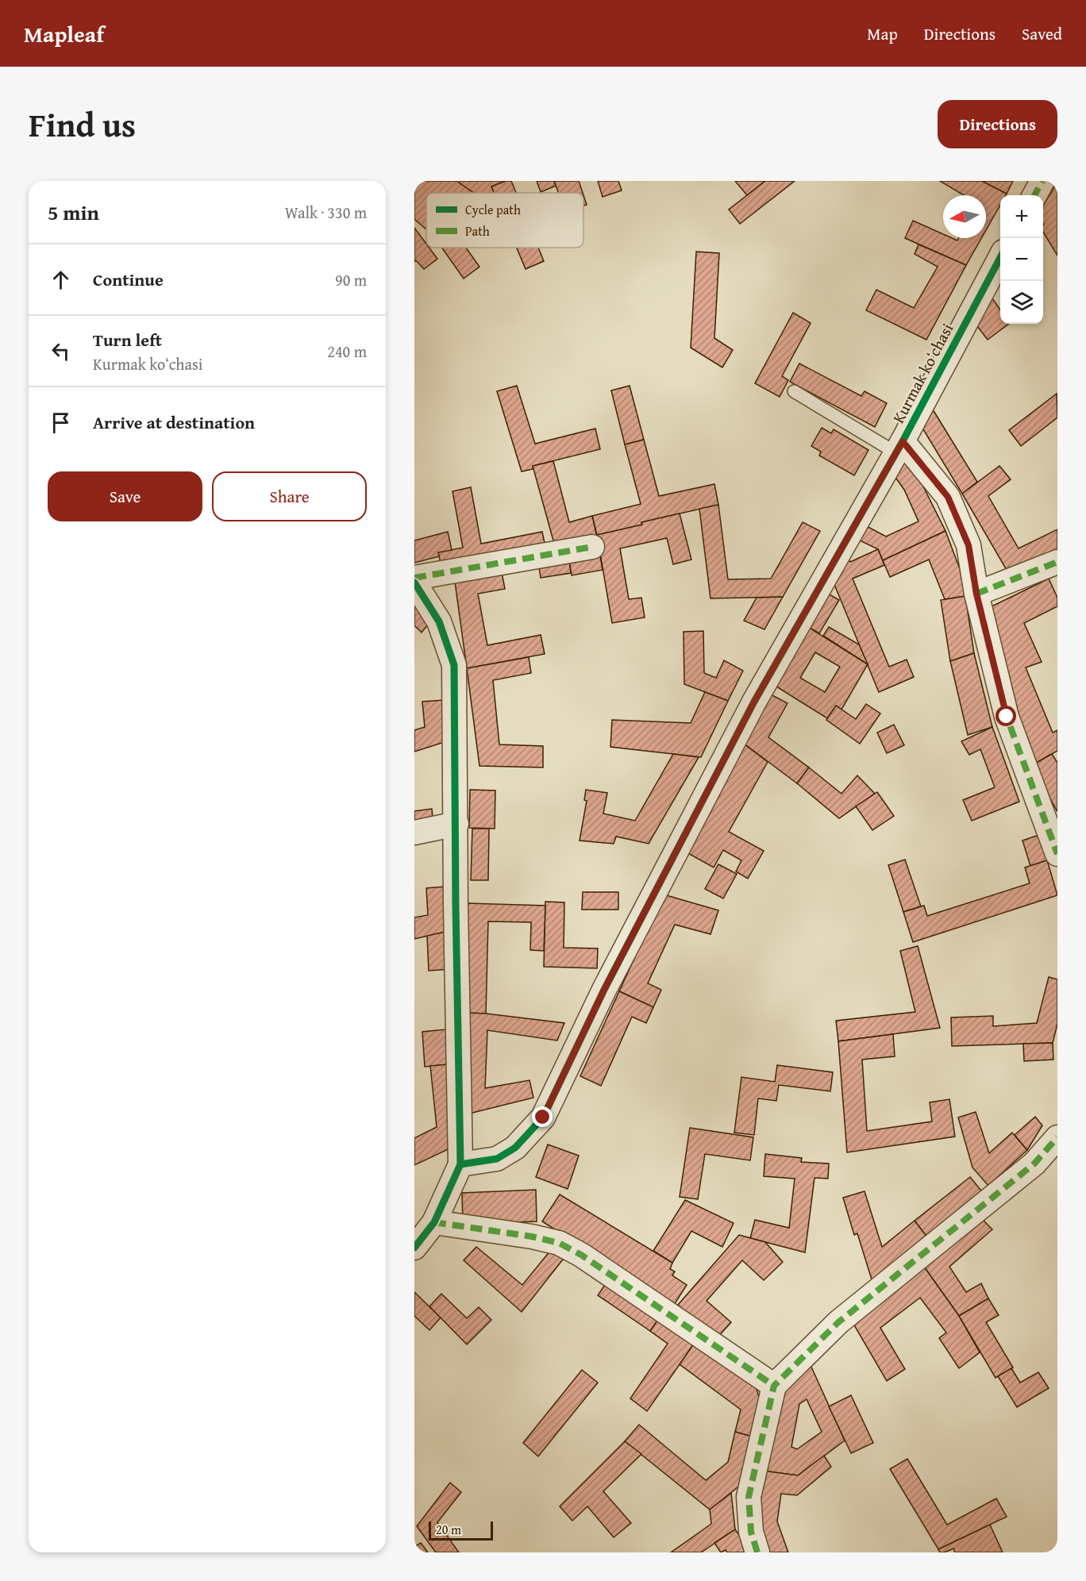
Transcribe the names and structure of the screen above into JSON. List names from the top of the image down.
{
  "streets": {
    "street": ["Kurmak koʻchasi"]
  },
  "legend": ["Cycle path", "Path"],
  "scale_bar": "20 m",
  "north": "left",
  "page": {
    "header": "Mapleaf",
    "nav": ["Map", "Directions", "Saved"],
    "title": "Find us",
    "buttons": [
      "Directions",
      ["Save", "Share"]
    ],
    "heading": ["5 min", "Walk · 330 m"],
    "map_buttons": ["+", "−"],
    "list": [
      ["Continue", "90 m"],
      ["Turn left", "Kurmak koʻchasi", "240 m"],
      "Arrive at destination"
    ],
    "scale": "20 m"
  }
}
